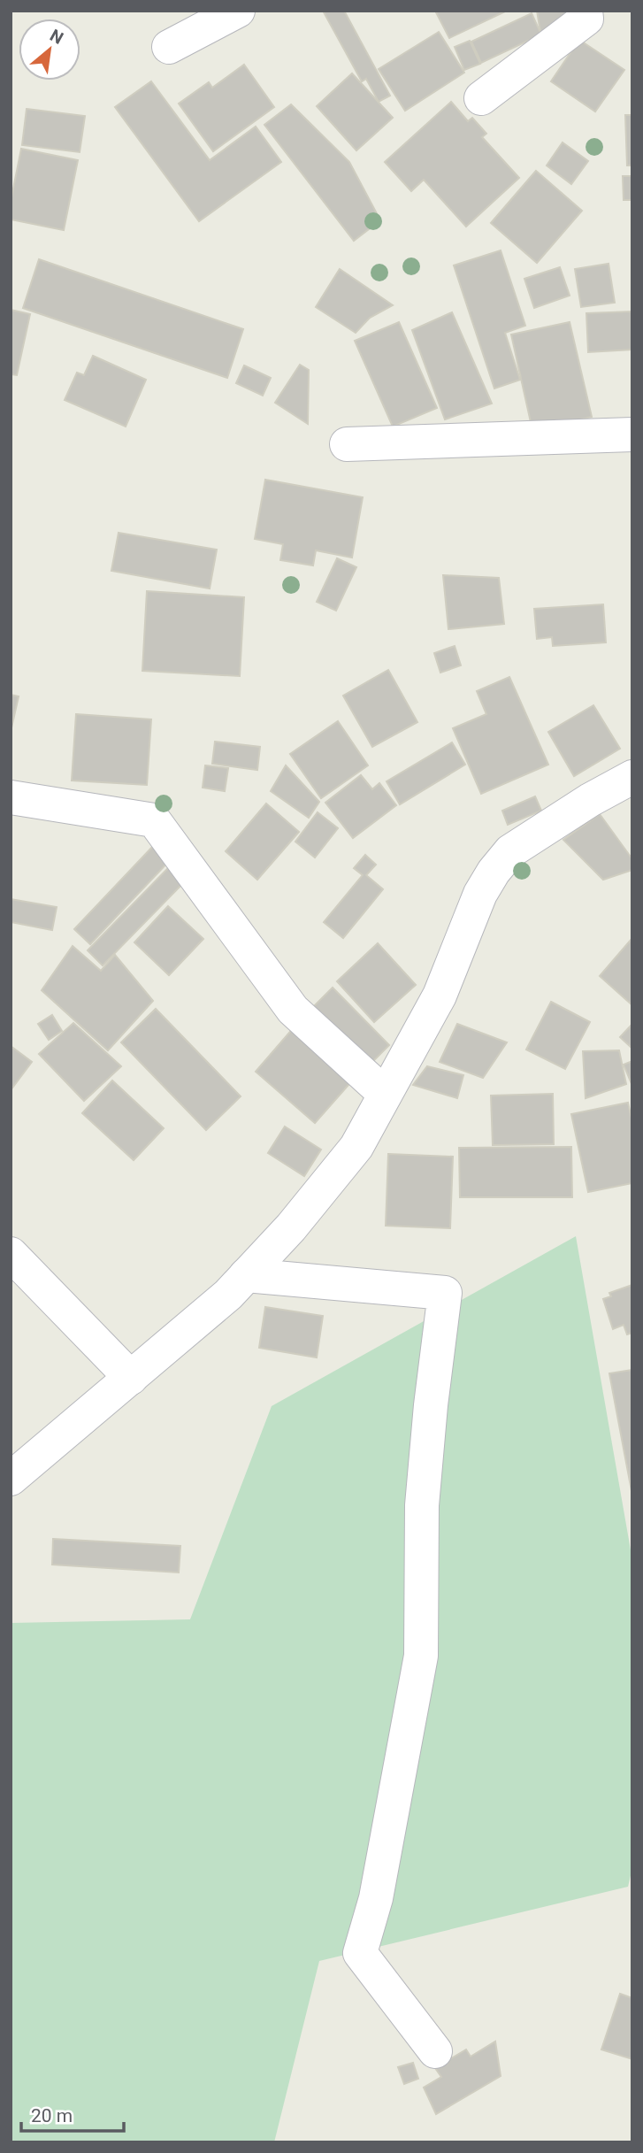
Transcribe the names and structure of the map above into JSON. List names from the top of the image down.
{
  "scale_bar": "20 m",
  "north": "top right"
}
